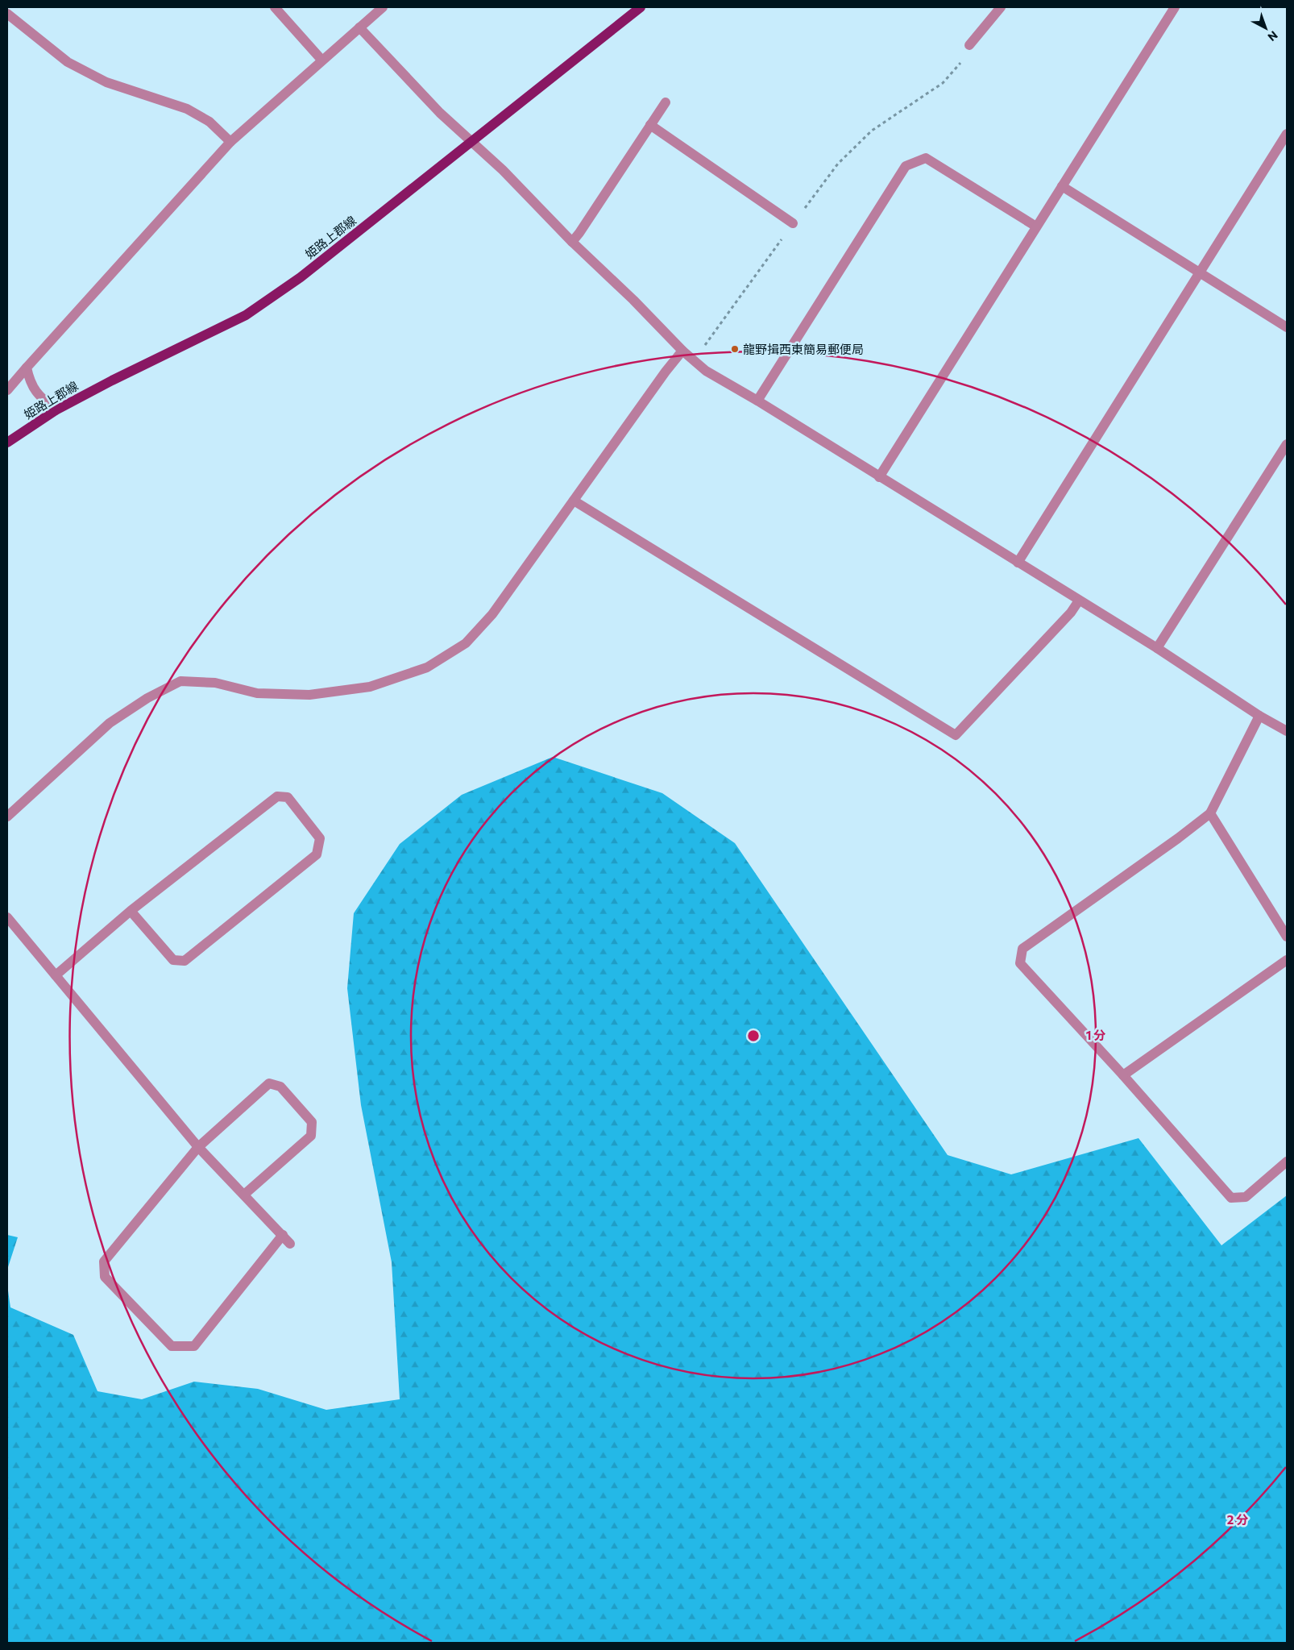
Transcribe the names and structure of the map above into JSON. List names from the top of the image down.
{
  "streets": {
    "main road": ["姫路上郡線"]
  },
  "places": ["龍野揖西東簡易郵便局"],
  "north": "bottom right",
  "rings": ["1 分", "2 分"]
}
